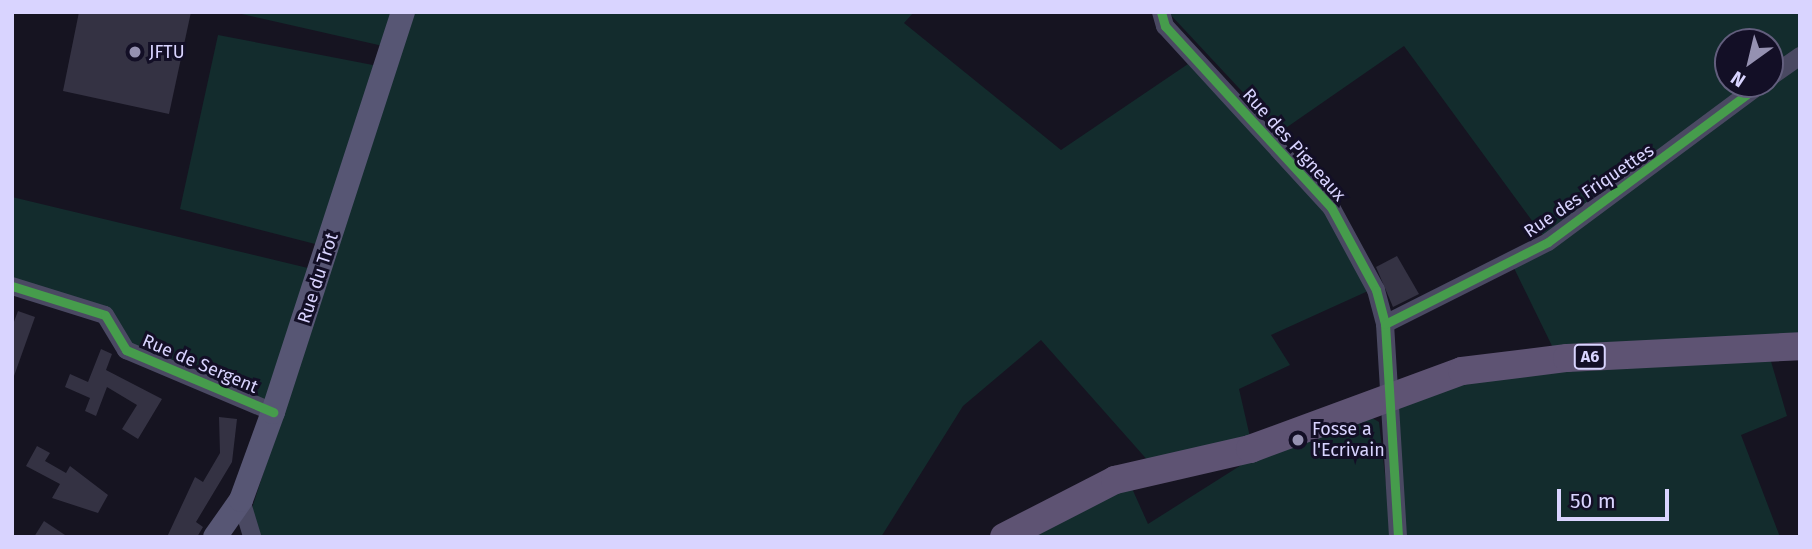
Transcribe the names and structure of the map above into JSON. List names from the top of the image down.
{
  "streets": {
    "main road": ["Rue du Trot", "A6"],
    "street": ["Rue des Pigneaux", "Rue des Friquettes", "Rue de Sergent"]
  },
  "crossings": [
    ["Rue des Pigneaux", "Rue des Friquettes"],
    ["Rue des Pigneaux", "A6"],
    ["Rue du Trot", "Rue de Sergent"]
  ],
  "places": ["JFTU", "Fosse a l'Ecrivain"],
  "scale_bar": "50 m",
  "north": "bottom left"
}
